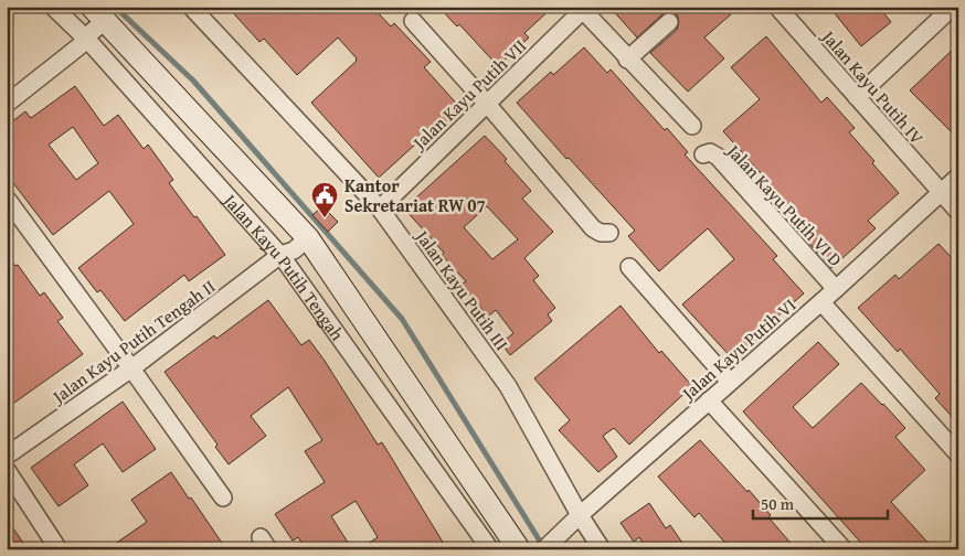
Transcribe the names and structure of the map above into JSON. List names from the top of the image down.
{
  "streets": {
    "street": [
      "Jalan Kayu Putih IV",
      "Jalan Kayu Putih VII",
      "Jalan Kayu Putih VI D",
      "Jalan Kayu Putih Tengah",
      "Jalan Kayu Putih III",
      "Jalan Kayu Putih Tengah II",
      "Jalan Kayu Putih VI"
    ]
  },
  "crossings": [
    ["Jalan Kayu Putih IV", "Jalan Kayu Putih VI"],
    ["Jalan Kayu Putih VII", "Jalan Kayu Putih III"],
    ["Jalan Kayu Putih VI D", "Jalan Kayu Putih VI"],
    ["Jalan Kayu Putih Tengah", "Jalan Kayu Putih Tengah II"],
    ["Jalan Kayu Putih III", "Jalan Kayu Putih VI"]
  ],
  "places": {
    "public building": ["Kantor Sekretariat RW 07"]
  },
  "scale_bar": "50 m"
}
